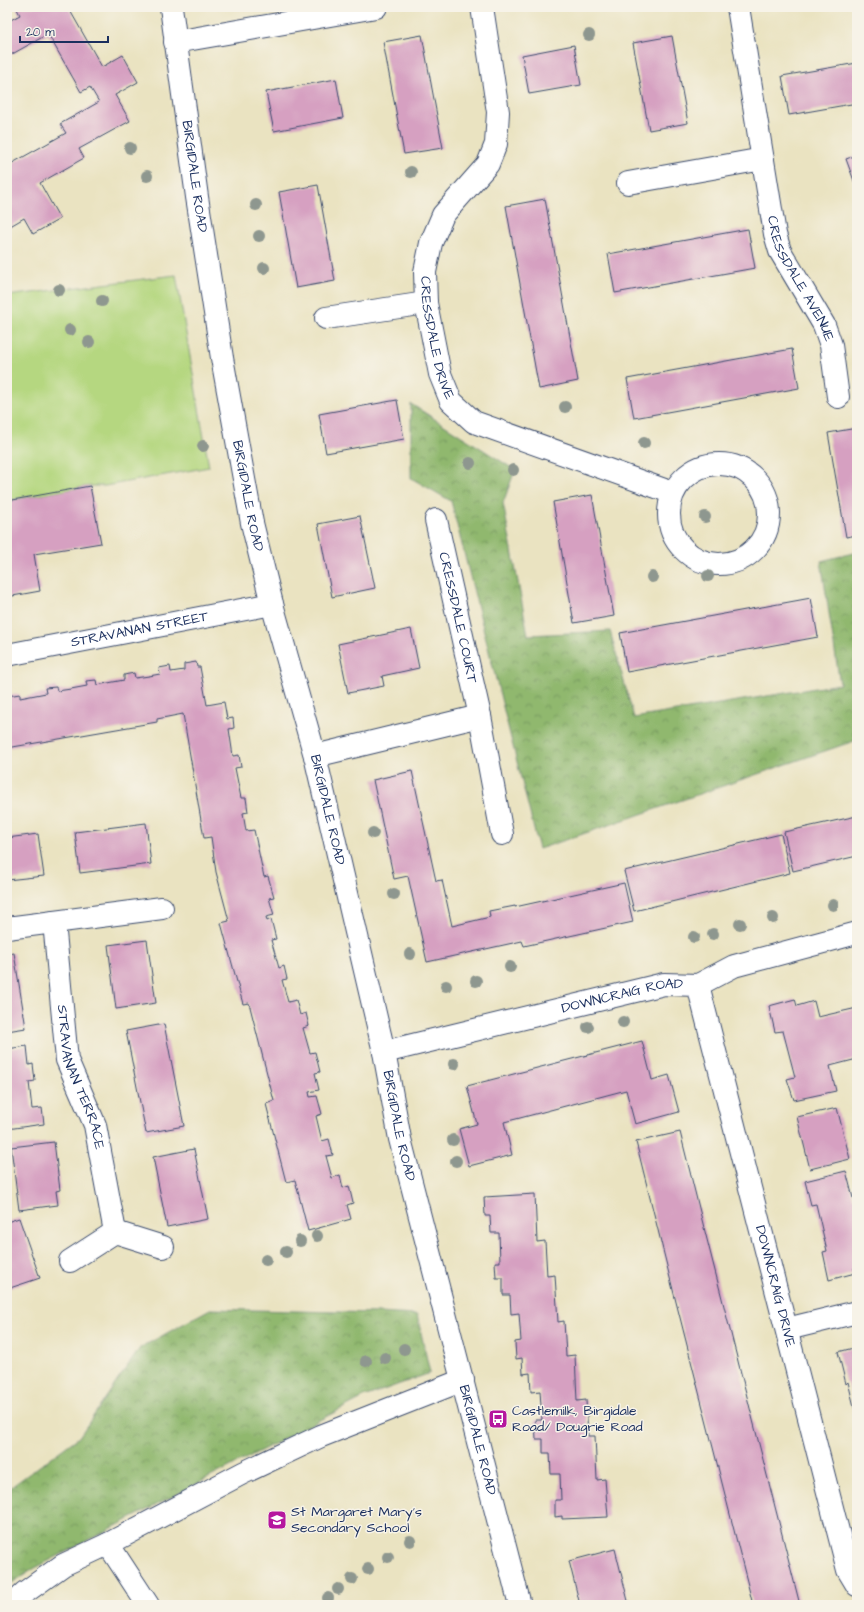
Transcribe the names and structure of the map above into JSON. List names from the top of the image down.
{
  "streets": {
    "street": [
      "BIRGIDALE ROAD",
      "CRESSDALE AVENUE",
      "CRESSDALE DRIVE",
      "CRESSDALE COURT",
      "STRAVANAN STREET",
      "DOWNCRAIG ROAD",
      "STRAVANAN TERRACE",
      "DOWNCRAIG DRIVE"
    ]
  },
  "crossings": [
    ["BIRGIDALE ROAD", "STRAVANAN STREET"],
    ["BIRGIDALE ROAD", "DOWNCRAIG ROAD"],
    ["DOWNCRAIG ROAD", "DOWNCRAIG DRIVE"]
  ],
  "places": {
    "bus stop": ["Castlemilk, Birgidale Road/ Dougrie Road"],
    "school or university": ["St Margaret Mary's Secondary School"]
  },
  "scale_bar": "20 m"
}
